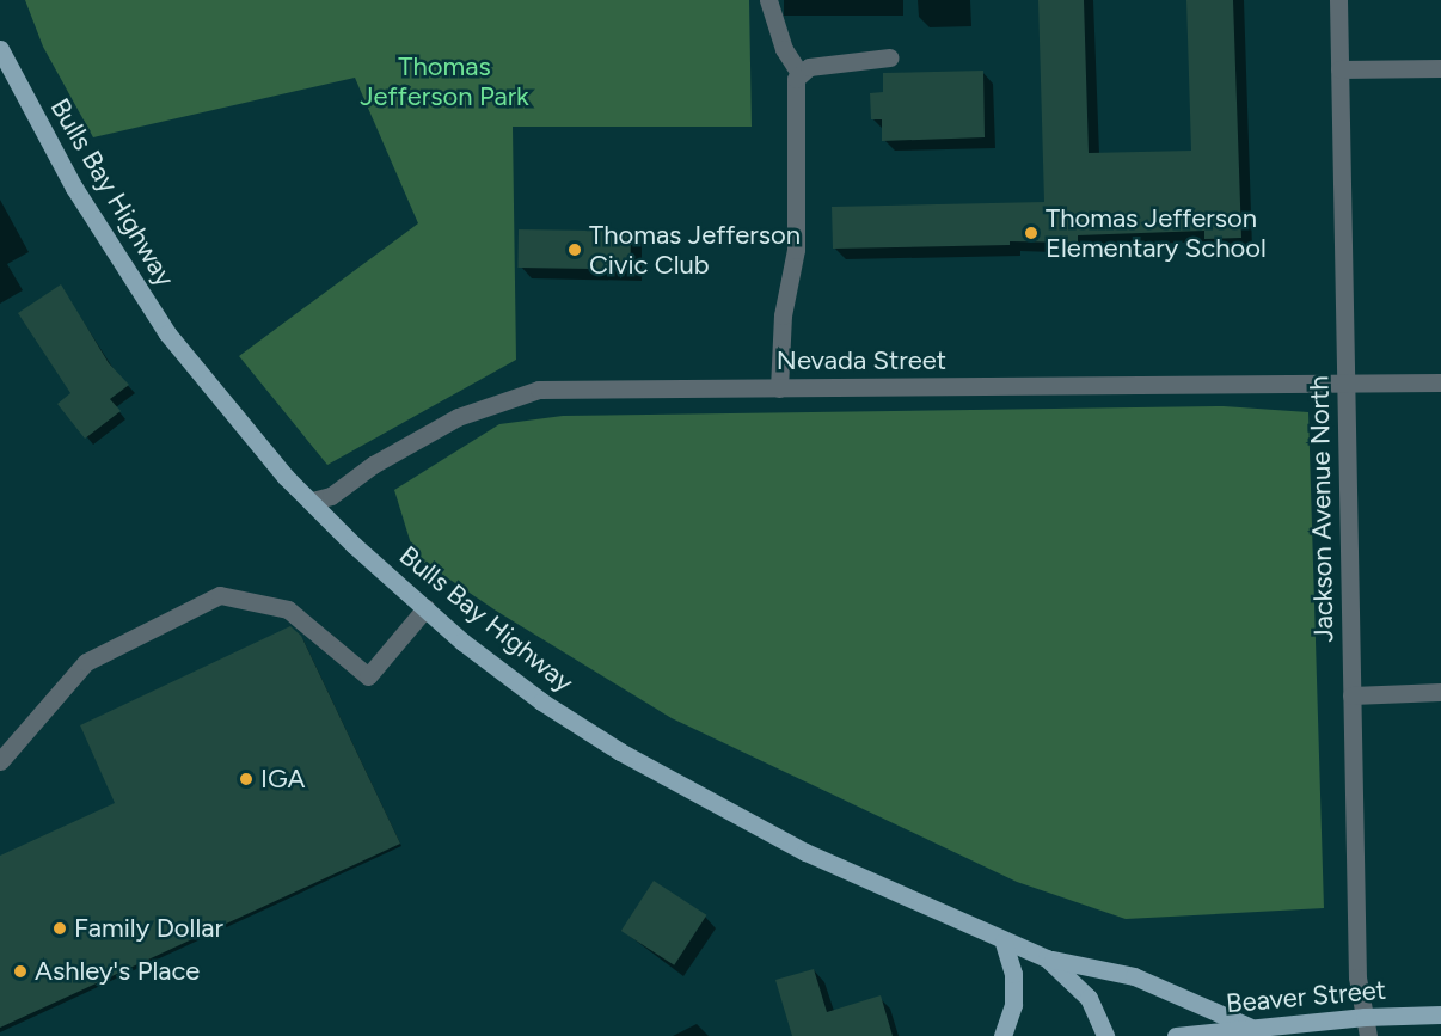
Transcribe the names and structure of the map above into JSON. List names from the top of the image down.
{
  "streets": {
    "main road": ["Bulls Bay Highway", "Beaver Street"],
    "street": ["Nevada Street", "Jackson Avenue North"]
  },
  "crossings": [
    ["Bulls Bay Highway", "Nevada Street"],
    ["Nevada Street", "Jackson Avenue North"],
    ["Jackson Avenue North", "Beaver Street"]
  ],
  "parks": ["Thomas Jefferson Park"],
  "places": [
    "Thomas Jefferson Elementary School",
    "Thomas Jefferson Civic Club",
    "IGA",
    "Family Dollar",
    "Ashley's Place"
  ]
}
